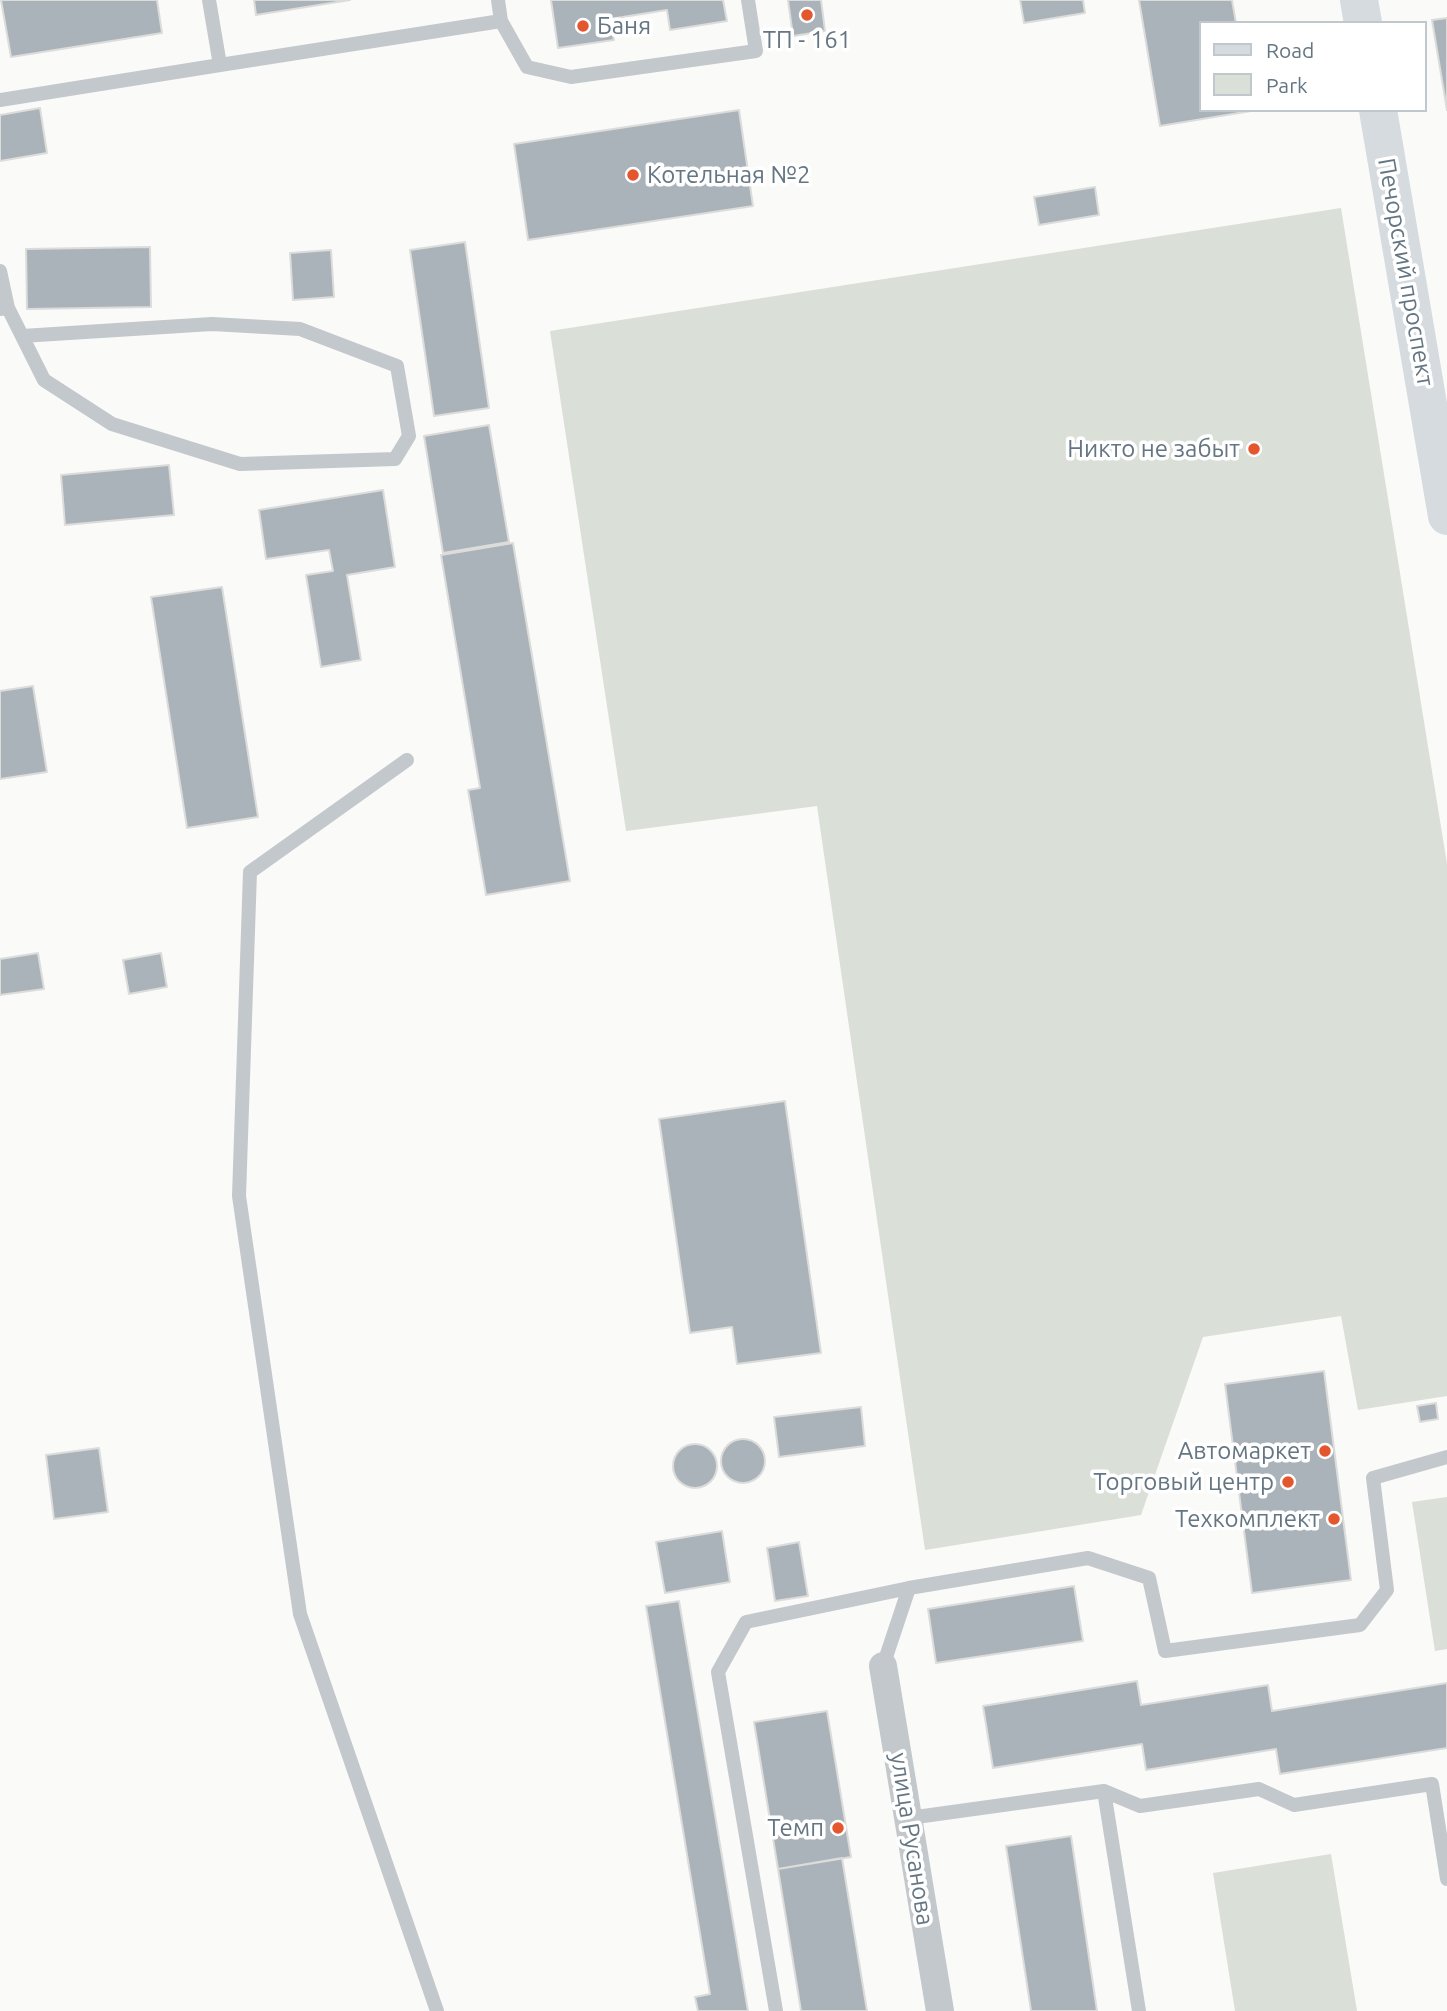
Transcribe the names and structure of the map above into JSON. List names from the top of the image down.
{
  "streets": {
    "main road": ["Печорский проспект"],
    "street": ["улица Русанова"]
  },
  "places": [
    "ТП - 161",
    "Баня",
    "Котельная №2",
    "Никто не забыт",
    "Автомаркет",
    "Торговый центр",
    "Техкомплект",
    "Темп"
  ],
  "legend": ["Road", "Park"]
}
